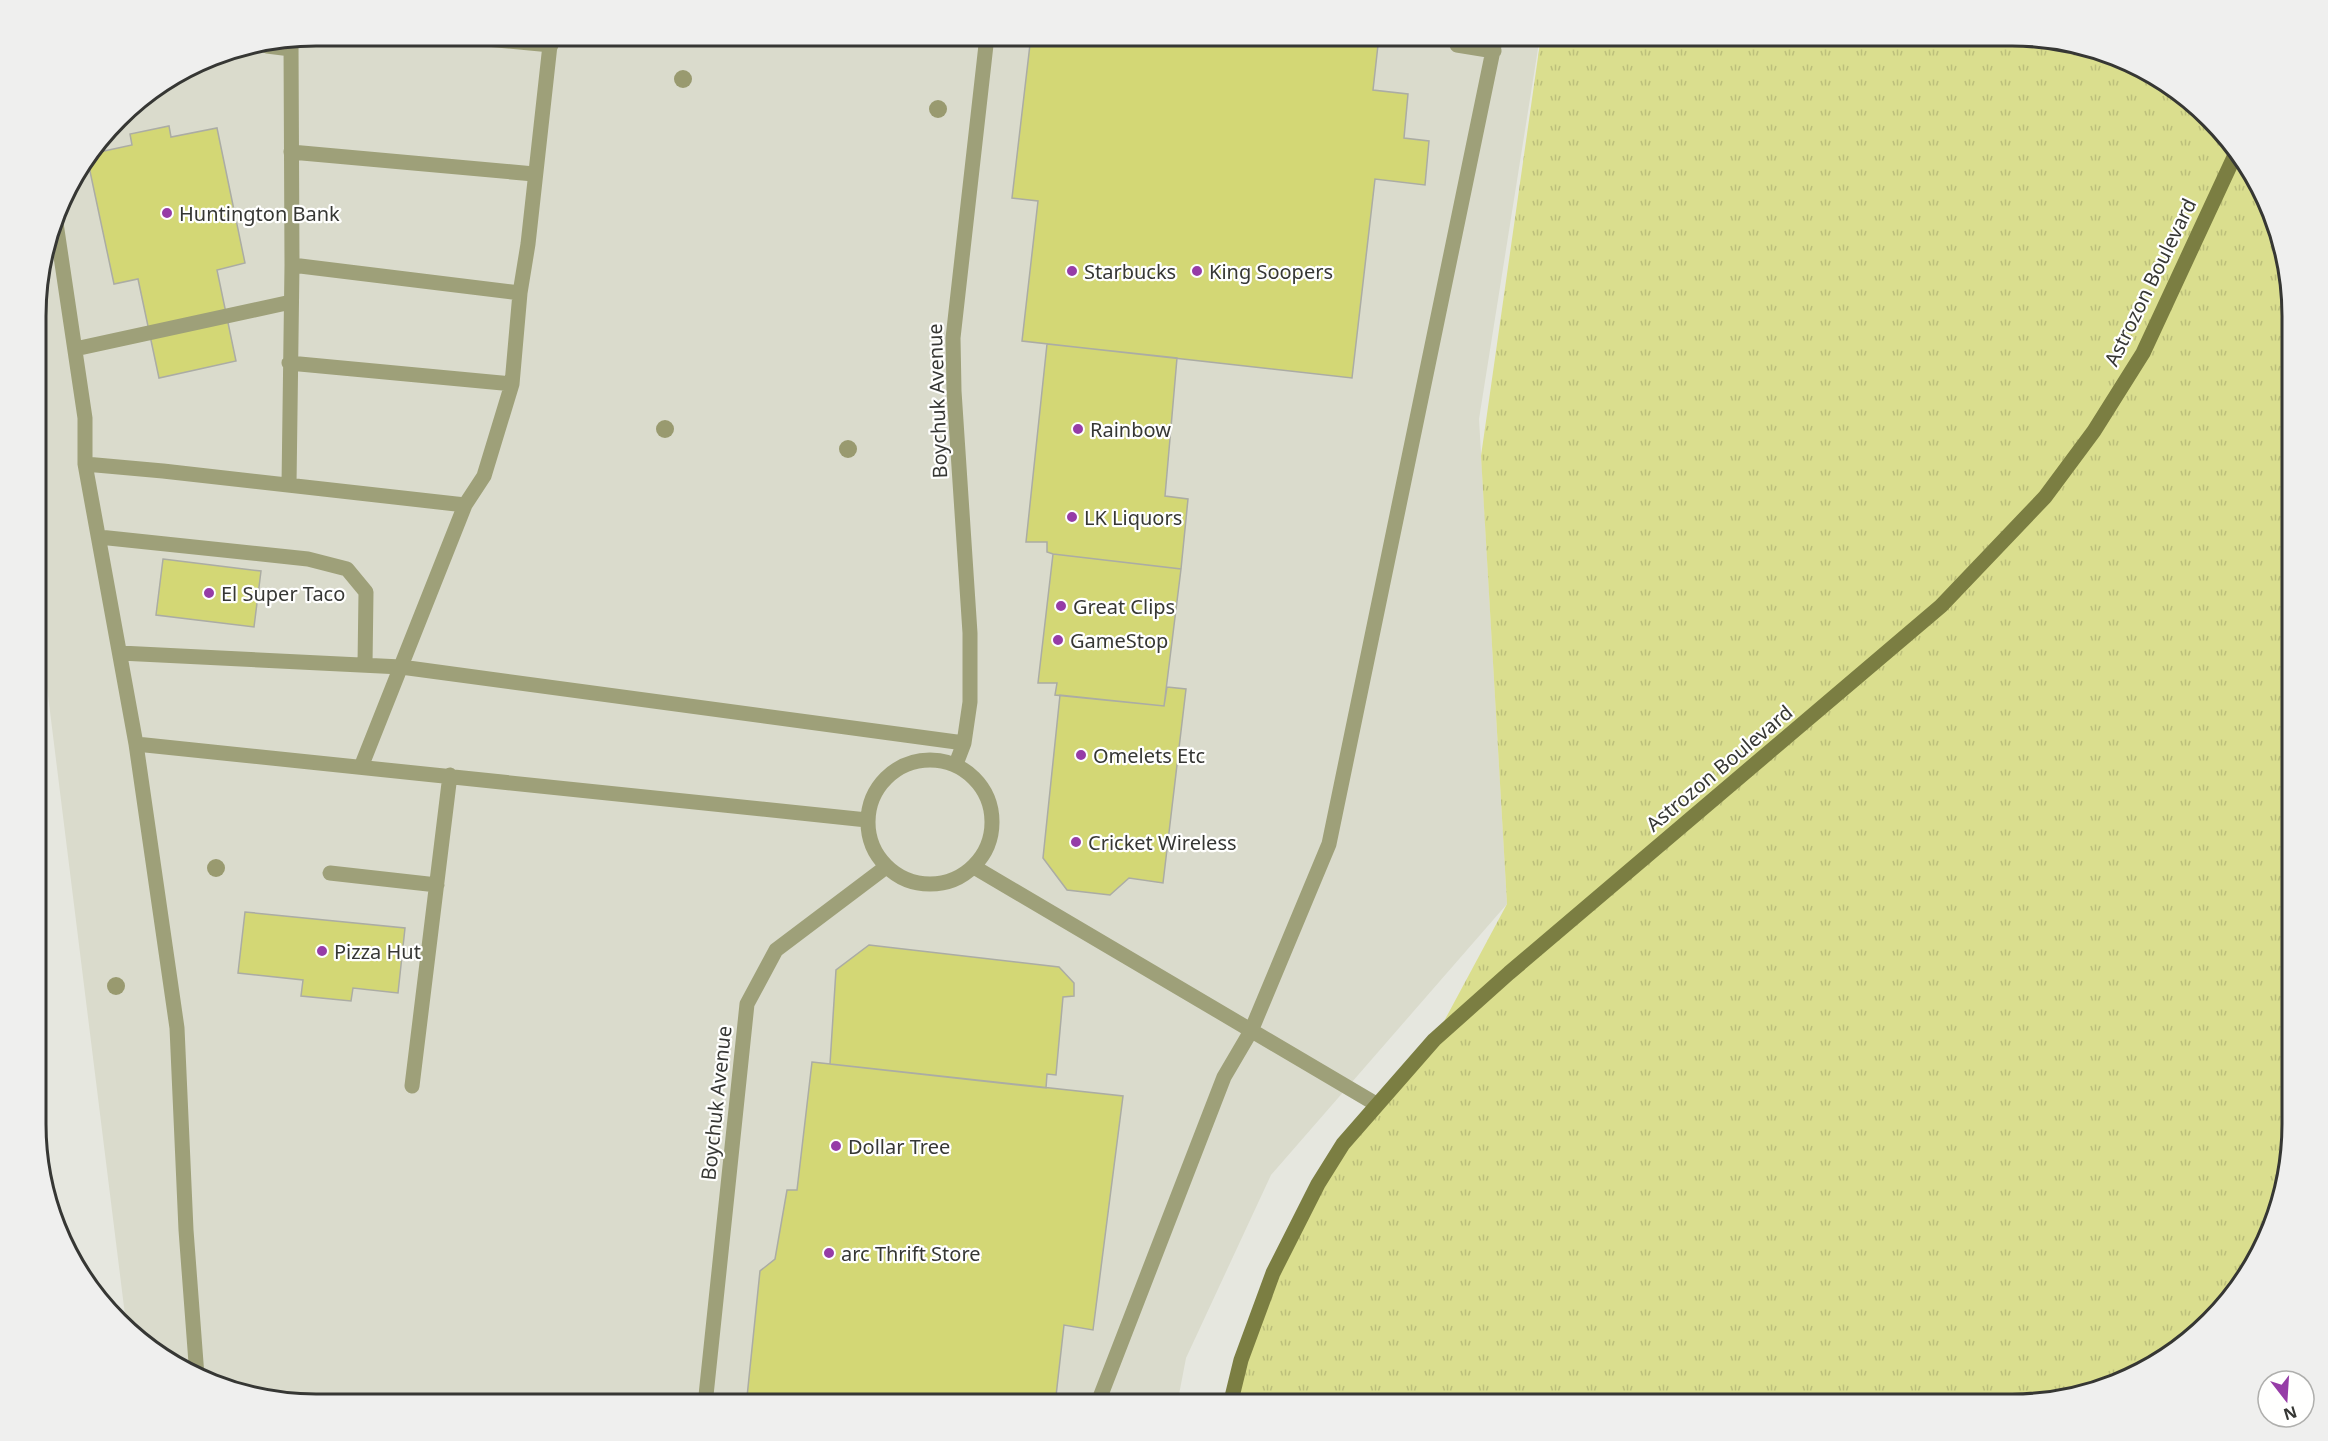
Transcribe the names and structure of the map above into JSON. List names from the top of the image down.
{
  "streets": {
    "main road": ["Astrozon Boulevard"],
    "lane": ["Boychuk Avenue"]
  },
  "places": [
    "Huntington Bank",
    "Starbucks",
    "King Soopers",
    "Rainbow",
    "LK Liquors",
    "El Super Taco",
    "Great Clips",
    "GameStop",
    "Omelets Etc",
    "Cricket Wireless",
    "Pizza Hut",
    "Dollar Tree",
    "arc Thrift Store"
  ],
  "north": "bottom"
}
